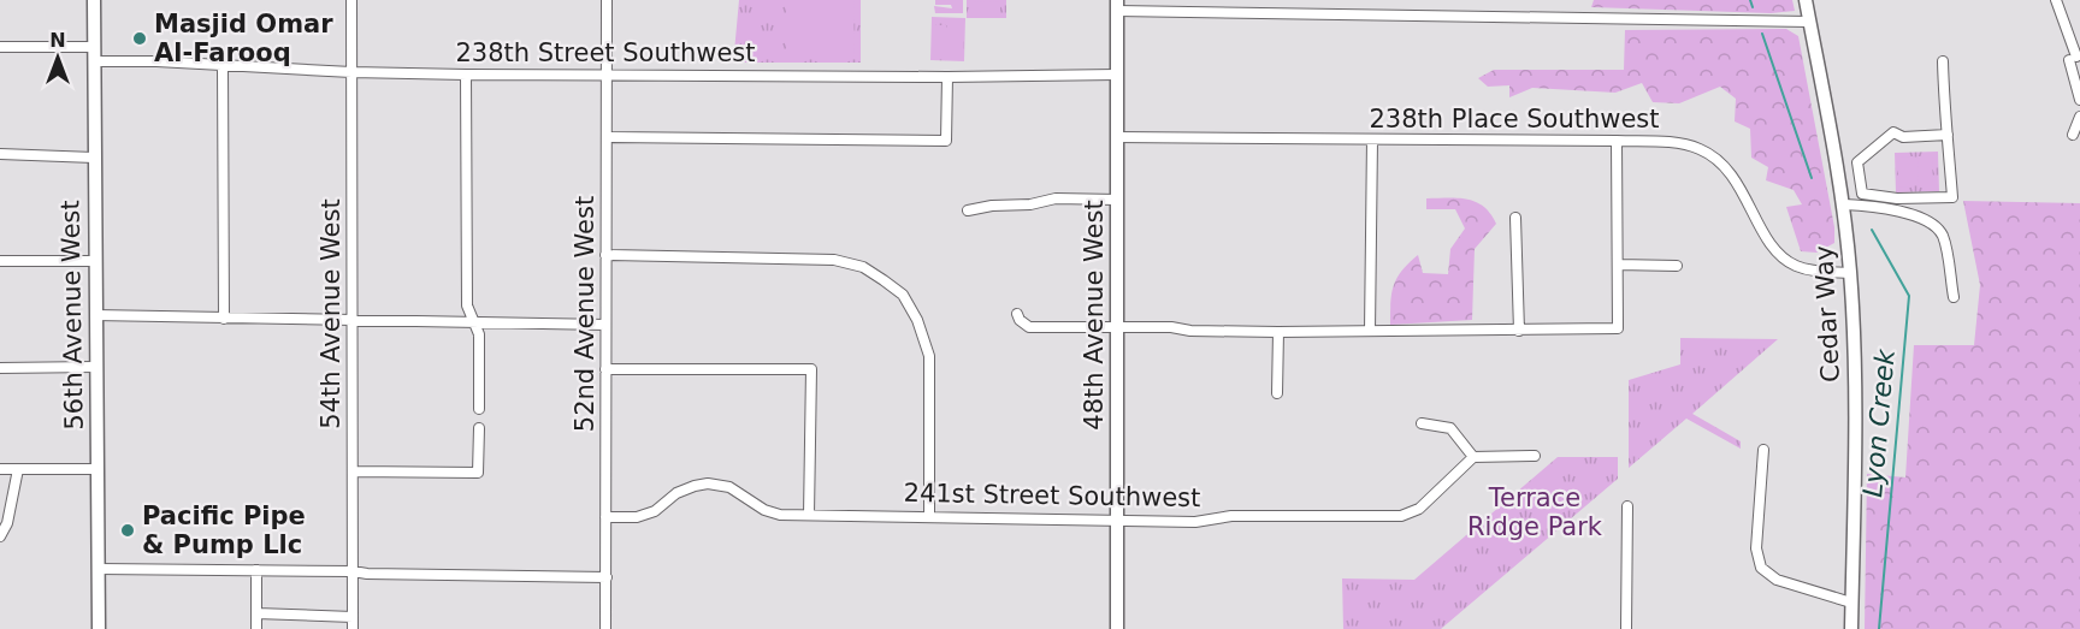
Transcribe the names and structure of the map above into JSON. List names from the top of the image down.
{
  "streets": {
    "main road": ["Cedar Way", "56th Avenue West", "48th Avenue West"],
    "street": [
      "238th Street Southwest",
      "238th Place Southwest",
      "54th Avenue West",
      "52nd Avenue West",
      "241st Street Southwest"
    ]
  },
  "crossings": [
    ["238th Street Southwest", "54th Avenue West"],
    ["238th Street Southwest", "52nd Avenue West"],
    ["238th Street Southwest", "56th Avenue West"],
    ["238th Street Southwest", "48th Avenue West"],
    ["238th Place Southwest", "Cedar Way"],
    ["238th Place Southwest", "48th Avenue West"],
    ["52nd Avenue West", "241st Street Southwest"],
    ["48th Avenue West", "241st Street Southwest"]
  ],
  "water": ["Lyon Creek"],
  "parks": ["Terrace Ridge Park"],
  "places": ["Masjid Omar Al-Farooq", "Pacific Pipe & Pump Llc"],
  "north": "top"
}
